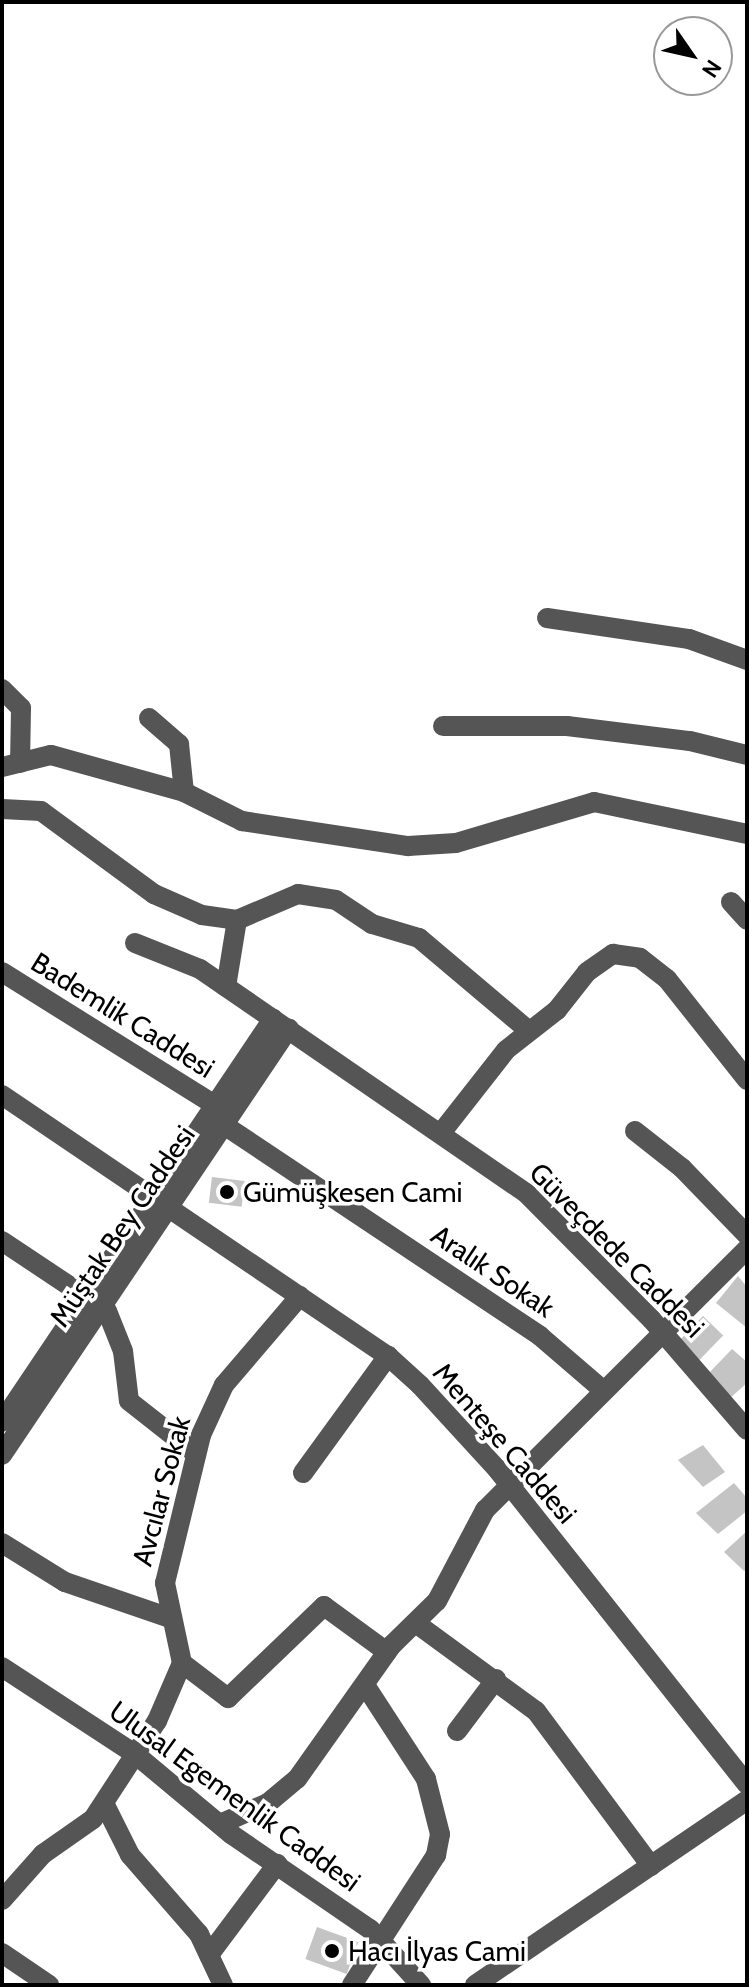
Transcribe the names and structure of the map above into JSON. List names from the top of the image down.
{
  "streets": {
    "street": [
      "Bademlik Caddesi",
      "Müştak Bey Caddesi",
      "Güveçdede Caddesi",
      "Aralık Sokak",
      "Menteşe Caddesi",
      "Avcılar Sokak",
      "Ulusal Egemenlik Caddesi"
    ]
  },
  "crossings": [
    ["Bademlik Caddesi", "Müştak Bey Caddesi"],
    ["Müştak Bey Caddesi", "Güveçdede Caddesi"],
    ["Müştak Bey Caddesi", "Aralık Sokak"],
    ["Müştak Bey Caddesi", "Menteşe Caddesi"],
    ["Menteşe Caddesi", "Avcılar Sokak"]
  ],
  "places": ["Gümüşkesen Cami", "Hacı İlyas Cami"],
  "north": "bottom right"
}
